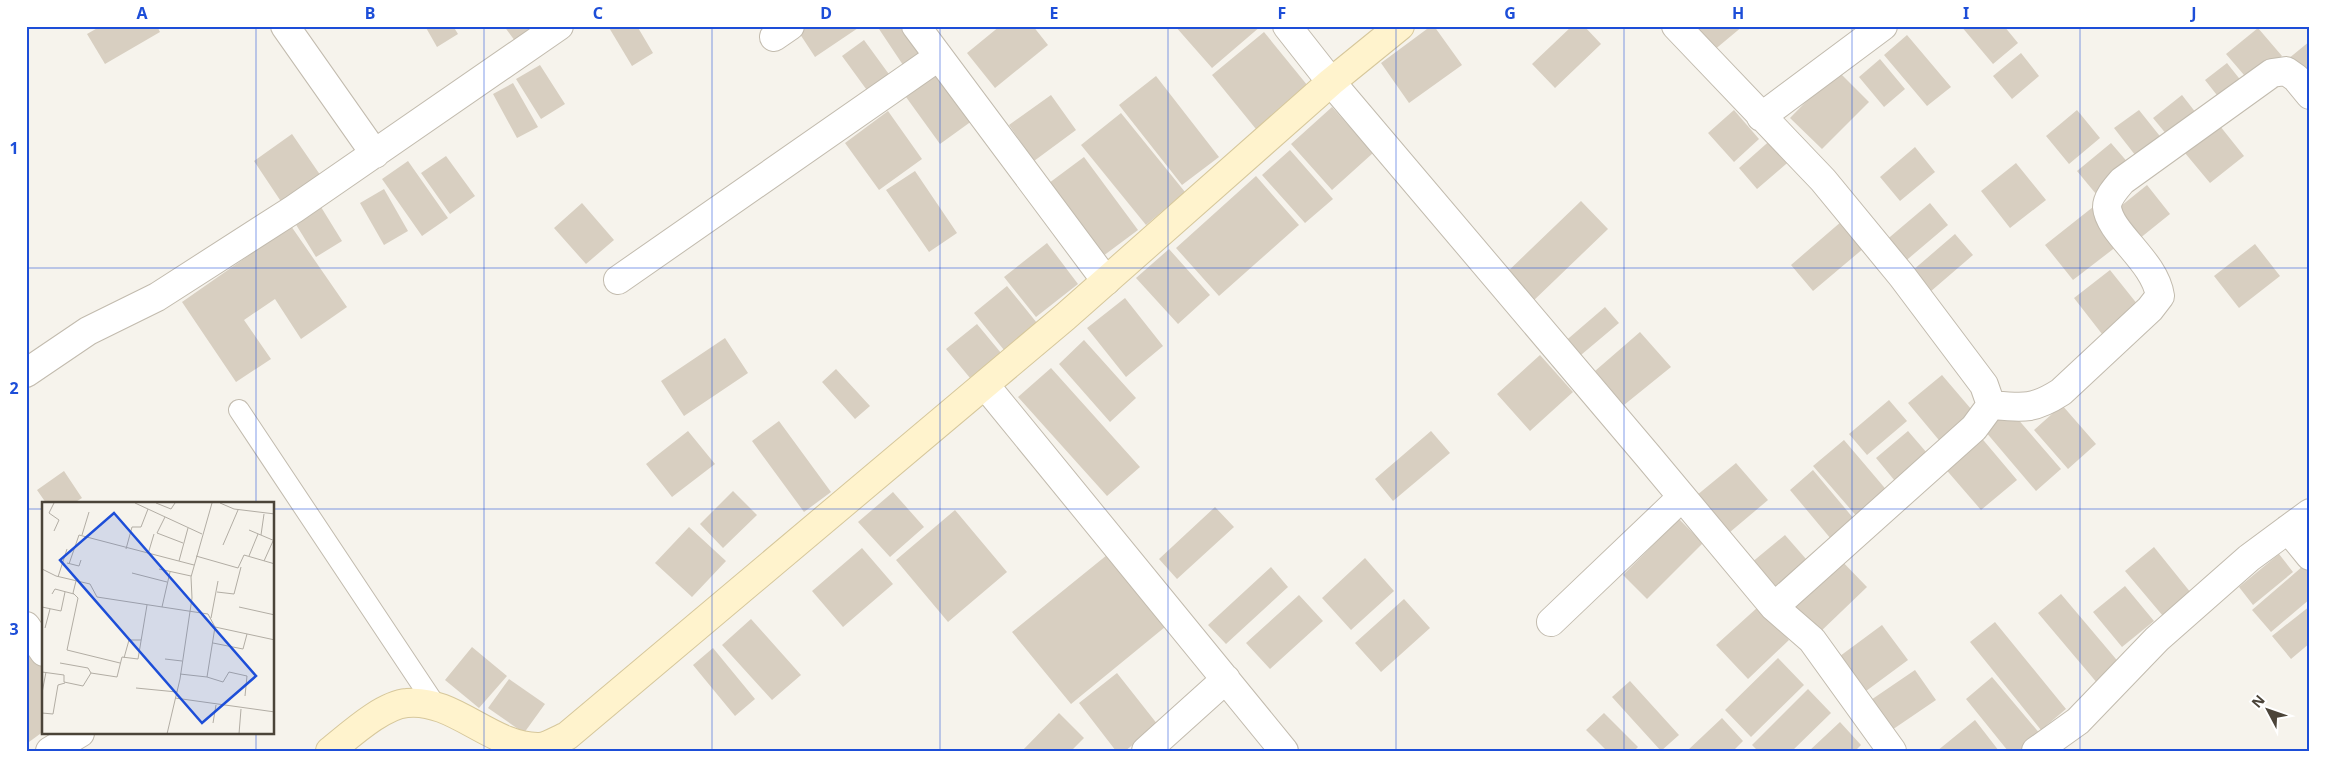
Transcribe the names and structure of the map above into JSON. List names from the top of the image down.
{
  "north": "top left",
  "grid": {
    "columns": [
      "A",
      "B",
      "C",
      "D",
      "E",
      "F",
      "G",
      "H",
      "I",
      "J"
    ],
    "rows": ["1", "2", "3"]
  }
}
